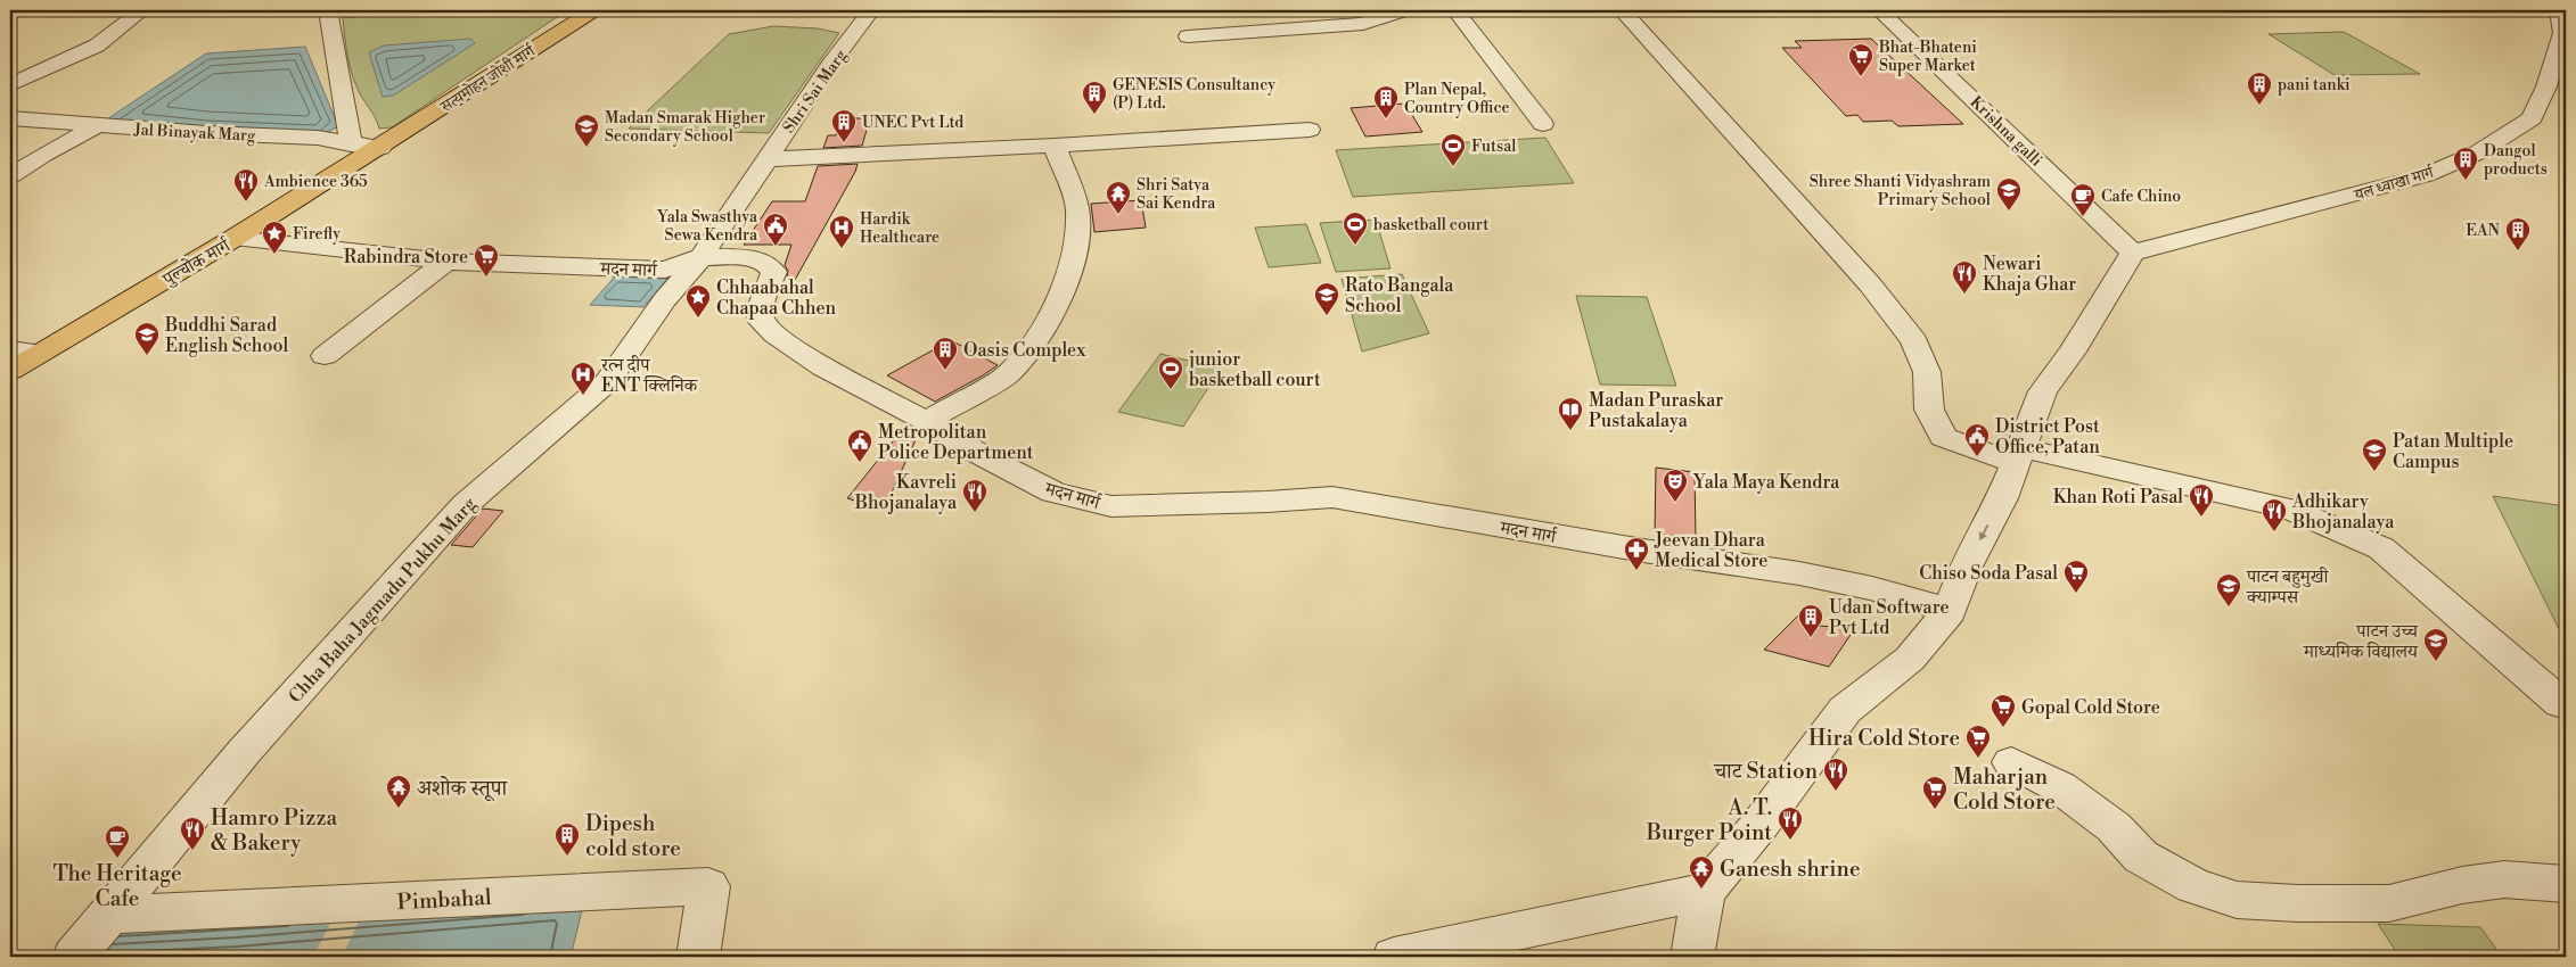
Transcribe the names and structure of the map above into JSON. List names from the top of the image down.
{
  "streets": {
    "main road": ["सत्यमोहन जोशी मार्ग", "पुल्चोक मार्ग"],
    "street": [
      "Shri Sai Marg",
      "Krishna galli",
      "Jal Binayak Marg",
      "यल ध्वाखा मार्ग",
      "मदन मार्ग",
      "Chha Baha Jagmadu Pukhu Marg",
      "Pimbahal"
    ]
  },
  "crossings": [
    ["सत्यमोहन जोशी मार्ग", "Jal Binayak Marg"],
    ["सत्यमोहन जोशी मार्ग", "पुल्चोक मार्ग"],
    ["Shri Sai Marg", "मदन मार्ग"],
    ["Shri Sai Marg", "Chha Baha Jagmadu Pukhu Marg"],
    ["Krishna galli", "यल ध्वाखा मार्ग"],
    ["Jal Binayak Marg", "पुल्चोक मार्ग"],
    ["पुल्चोक मार्ग", "मदन मार्ग"],
    ["मदन मार्ग", "Chha Baha Jagmadu Pukhu Marg"],
    ["Chha Baha Jagmadu Pukhu Marg", "Pimbahal"]
  ],
  "places": {
    "supermarket": [
      "Bhat-Bhateni Super Market",
      "Rabindra Store",
      "Chiso Soda Pasal",
      "Gopal Cold Store",
      "Hira Cold Store",
      "Maharjan Cold Store"
    ],
    "building": [
      "pani tanki",
      "GENESIS Consultancy (P) Ltd.",
      "Plan Nepal, Country Office",
      "UNEC Pvt Ltd",
      "Dangol products",
      "EAN",
      "Oasis Complex",
      "Udan Software Pvt Ltd",
      "Dipesh cold store"
    ],
    "school or university": [
      "Madan Smarak Higher Secondary School",
      "Shree Shanti Vidyashram Primary School",
      "Rato Bangala School",
      "Buddhi Sarad English School",
      "Patan Multiple Campus",
      "पाटन बहुमुखी क्याम्पस",
      "पाटन उच्च माध्यमिक विद्यालय"
    ],
    "sports": ["Futsal", "basketball court", "junior basketball court"],
    "restaurant": [
      "Ambience 365",
      "Newari Khaja Ghar",
      "Kavreli Bhojanalaya",
      "Khan Roti Pasal",
      "Adhikary Bhojanalaya",
      "चाट Station",
      "A. T. Burger Point",
      "Hamro Pizza & Bakery"
    ],
    "temple": ["Shri Satya Sai Kendra", "अशोक स्तूपा", "Ganesh shrine"],
    "cafe": ["Cafe Chino", "The Heritage Cafe"],
    "public building": ["Yala Swasthya Sewa Kendra", "District Post Office, Patan", "Metropolitan Police Department"],
    "hospital": ["Hardik Healthcare", "रत्न दीप ENT क्लिनिक"],
    "place": ["Firefly", "Chhaabahal Chapaa Chhen"],
    "library": ["Madan Puraskar Pustakalaya"],
    "theatre": ["Yala Maya Kendra"],
    "pharmacy": ["Jeevan Dhara Medical Store"]
  }
}
